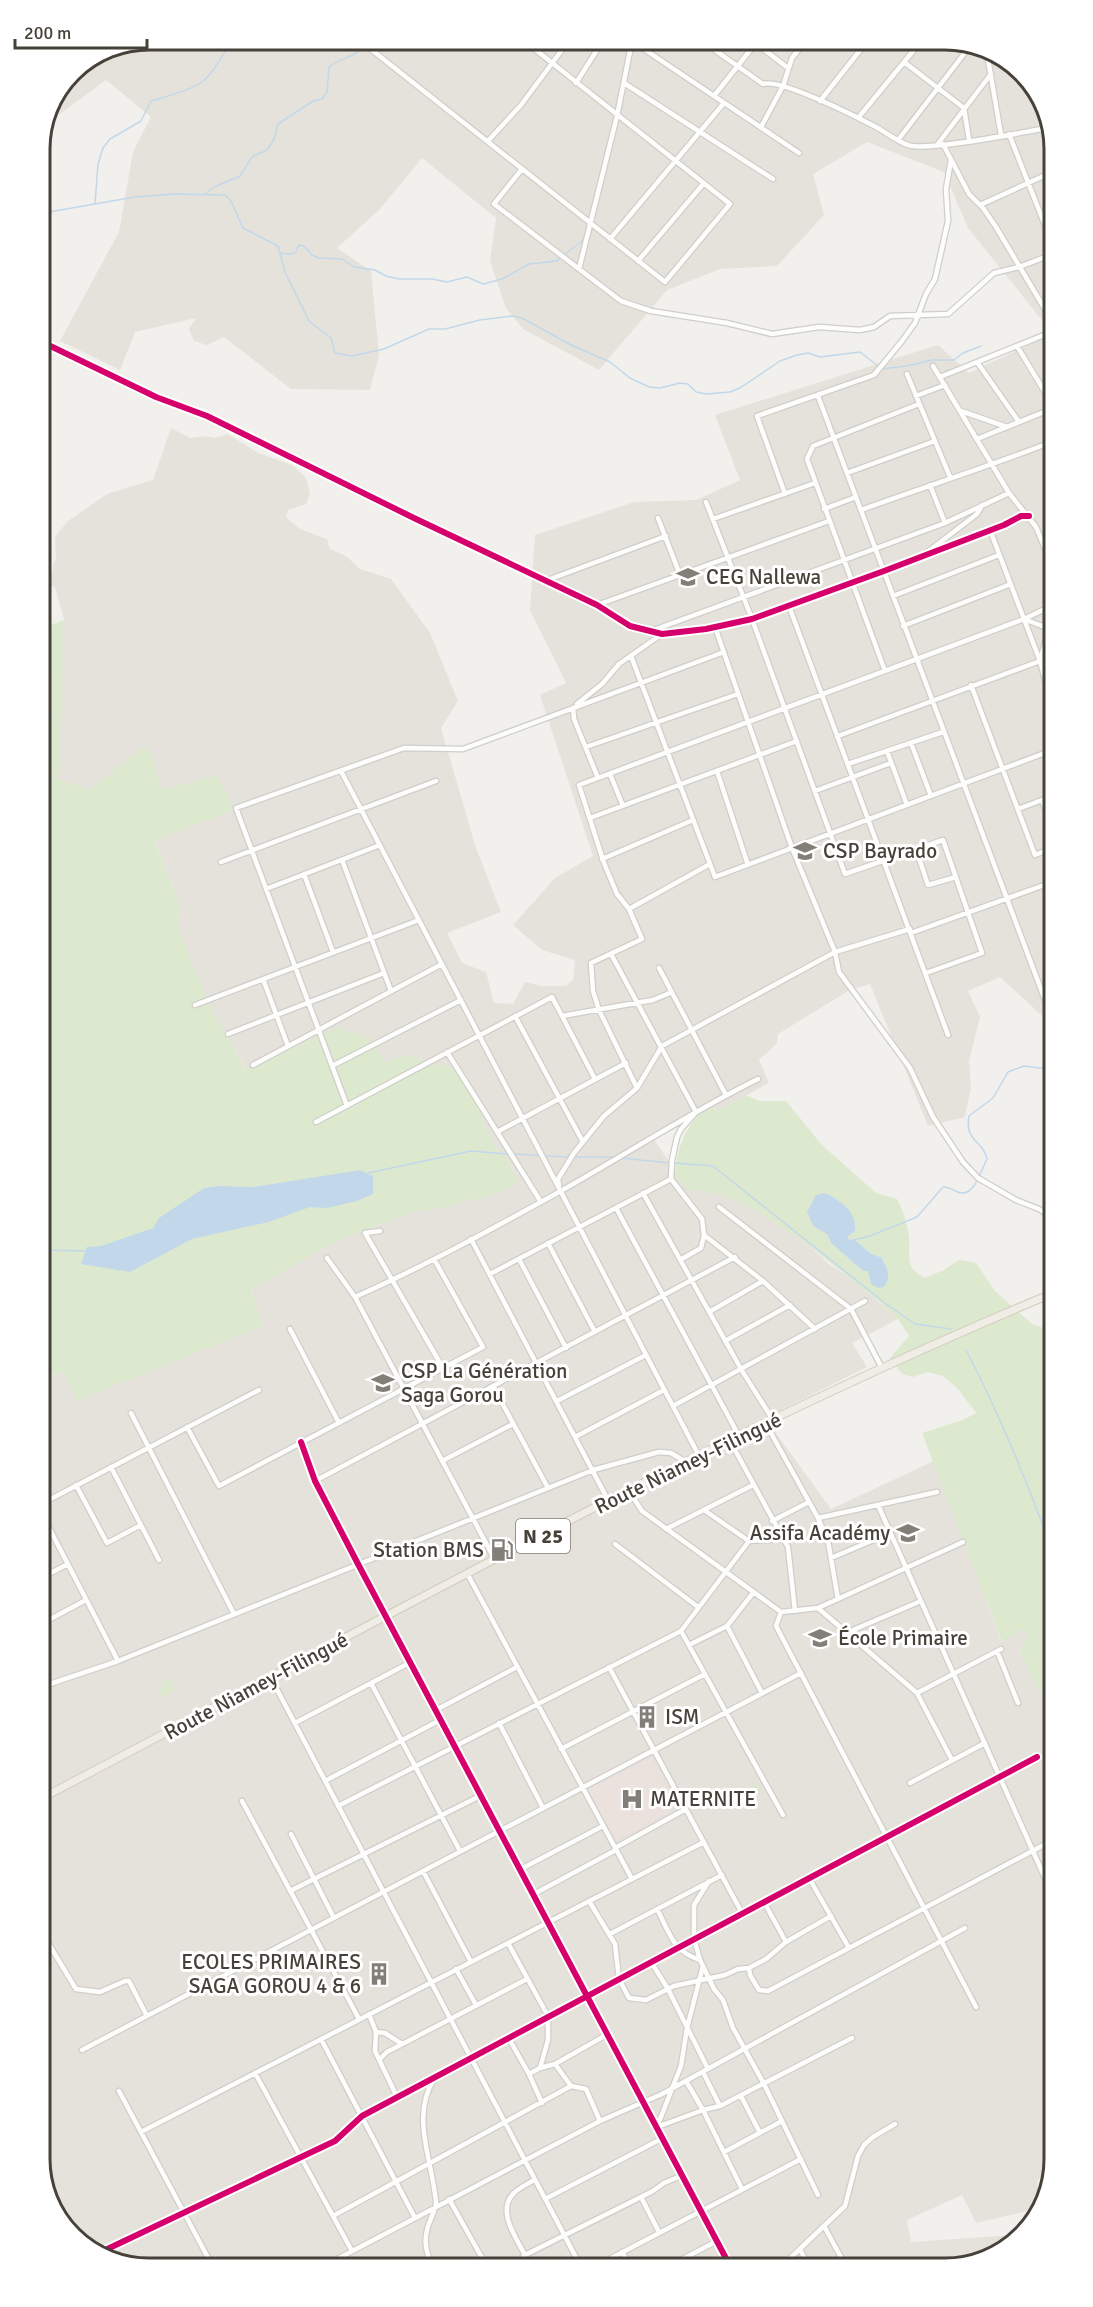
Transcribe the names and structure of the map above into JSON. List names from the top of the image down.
{
  "streets": {
    "main road": ["Route Niamey-Filingué", "N 25"]
  },
  "places": {
    "school or university": [
      "CEG Nallewa",
      "CSP Bayrado",
      "CSP La Génération Saga Gorou",
      "Assifa Académy",
      "École Primaire"
    ],
    "fuel station": ["Station BMS"],
    "building": ["ISM", "ECOLES PRIMAIRES SAGA GOROU 4 & 6"],
    "hospital": ["MATERNITE"]
  },
  "scale_bar": "200 m"
}
